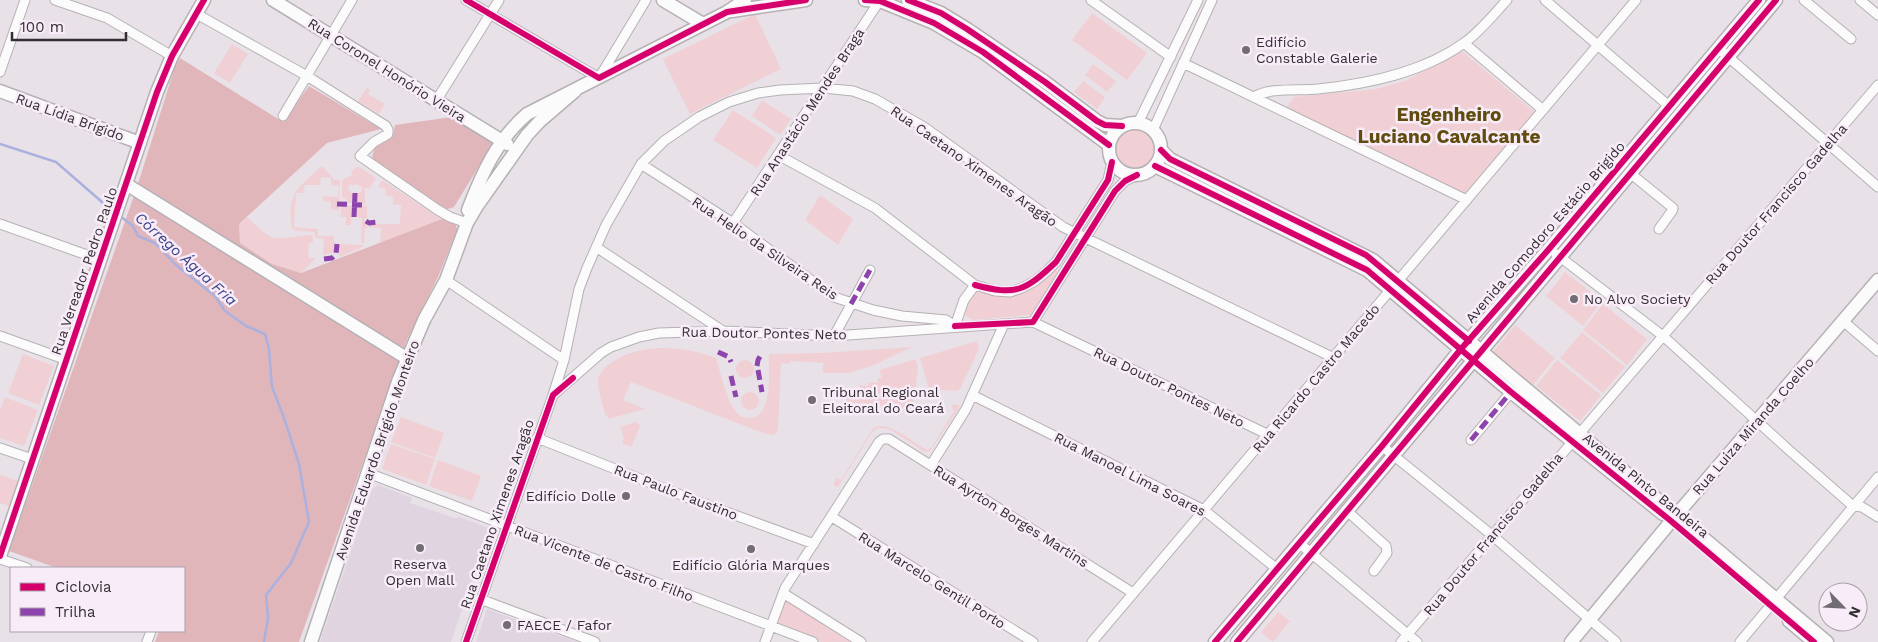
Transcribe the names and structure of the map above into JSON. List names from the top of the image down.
{
  "streets": {
    "main road": [
      "Rua Coronel Honório Vieira",
      "Rua Lídia Brígido",
      "Avenida Comodoro Estácio Brigido",
      "Rua Vereador Pedro Paulo",
      "Rua Luiza Miranda Coelho",
      "Avenida Eduardo Brígido Monteiro",
      "Avenida Pinto Bandeira"
    ],
    "street": [
      "Rua Anastácio Mendes Braga",
      "Rua Caetano Ximenes Aragão",
      "Rua Doutor Francisco Gadelha",
      "Rua Helio da Silveira Reis",
      "Rua Doutor Pontes Neto",
      "Rua Ricardo Castro Macedo",
      "Rua Manoel Lima Soares",
      "Rua Paulo Faustino",
      "Rua Ayrton Borges Martins",
      "Rua Vicente de Castro Filho",
      "Rua Marcelo Gentil Porto"
    ]
  },
  "crossings": [
    ["Rua Coronel Honório Vieira", "Avenida Eduardo Brígido Monteiro"],
    ["Rua Anastácio Mendes Braga", "Rua Caetano Ximenes Aragão"],
    ["Rua Anastácio Mendes Braga", "Rua Helio da Silveira Reis"],
    ["Rua Lídia Brígido", "Rua Vereador Pedro Paulo"],
    ["Rua Caetano Ximenes Aragão", "Rua Helio da Silveira Reis"],
    ["Rua Caetano Ximenes Aragão", "Rua Doutor Pontes Neto"],
    ["Rua Caetano Ximenes Aragão", "Rua Ricardo Castro Macedo"],
    ["Rua Caetano Ximenes Aragão", "Rua Paulo Faustino"],
    ["Rua Caetano Ximenes Aragão", "Rua Vicente de Castro Filho"],
    ["Rua Doutor Francisco Gadelha", "Avenida Pinto Bandeira"],
    ["Avenida Comodoro Estácio Brigido", "Rua Manoel Lima Soares"],
    ["Avenida Comodoro Estácio Brigido", "Avenida Pinto Bandeira"],
    ["Rua Helio da Silveira Reis", "Rua Doutor Pontes Neto"],
    ["Rua Doutor Pontes Neto", "Rua Ricardo Castro Macedo"],
    ["Rua Ricardo Castro Macedo", "Rua Manoel Lima Soares"],
    ["Rua Ricardo Castro Macedo", "Avenida Pinto Bandeira"],
    ["Rua Ricardo Castro Macedo", "Rua Ayrton Borges Martins"],
    ["Rua Luiza Miranda Coelho", "Avenida Pinto Bandeira"],
    ["Avenida Eduardo Brígido Monteiro", "Rua Vicente de Castro Filho"],
    ["Rua Ayrton Borges Martins", "Rua Marcelo Gentil Porto"]
  ],
  "districts": ["Engenheiro Luciano Cavalcante"],
  "water": ["Córrego Água Fria"],
  "places": [
    "Edifício Constable Galerie",
    "No Alvo Society",
    "Tribunal Regional Eleitoral do Ceará",
    "Edifício Dolle",
    "Reserva Open Mall",
    "Edifício Glória Marques",
    "FAECE / Fafor"
  ],
  "legend": ["Ciclovia", "Trilha"],
  "scale_bar": "100 m",
  "north": "bottom right"
}
